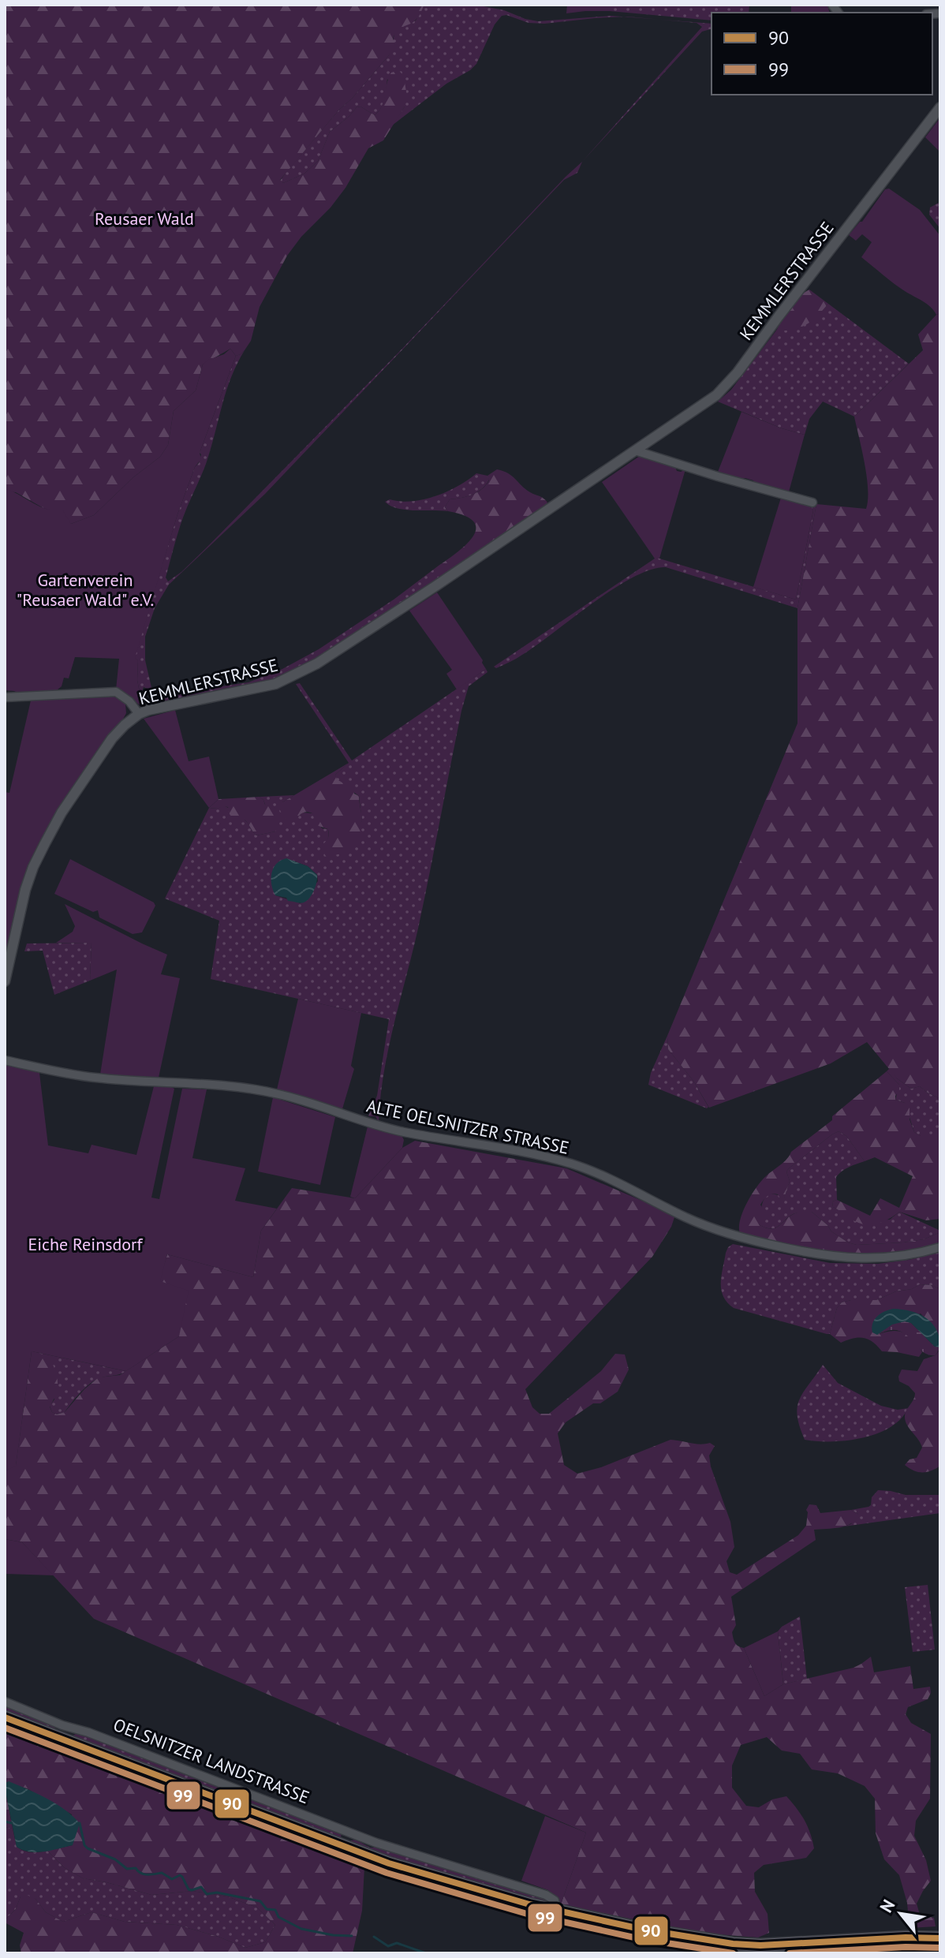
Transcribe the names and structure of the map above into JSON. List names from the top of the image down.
{
  "streets": {
    "main road": ["OELSNITZER LANDSTRASSE"],
    "street": ["KEMMLERSTRASSE", "ALTE OELSNITZER STRASSE"]
  },
  "parks": ["Reusaer Wald", "Gartenverein \"Reusaer Wald\" e.V.", "Eiche Reinsdorf"],
  "lines": ["transit line 90", "transit line 99"],
  "legend": ["90", "99"],
  "north": "top left"
}
